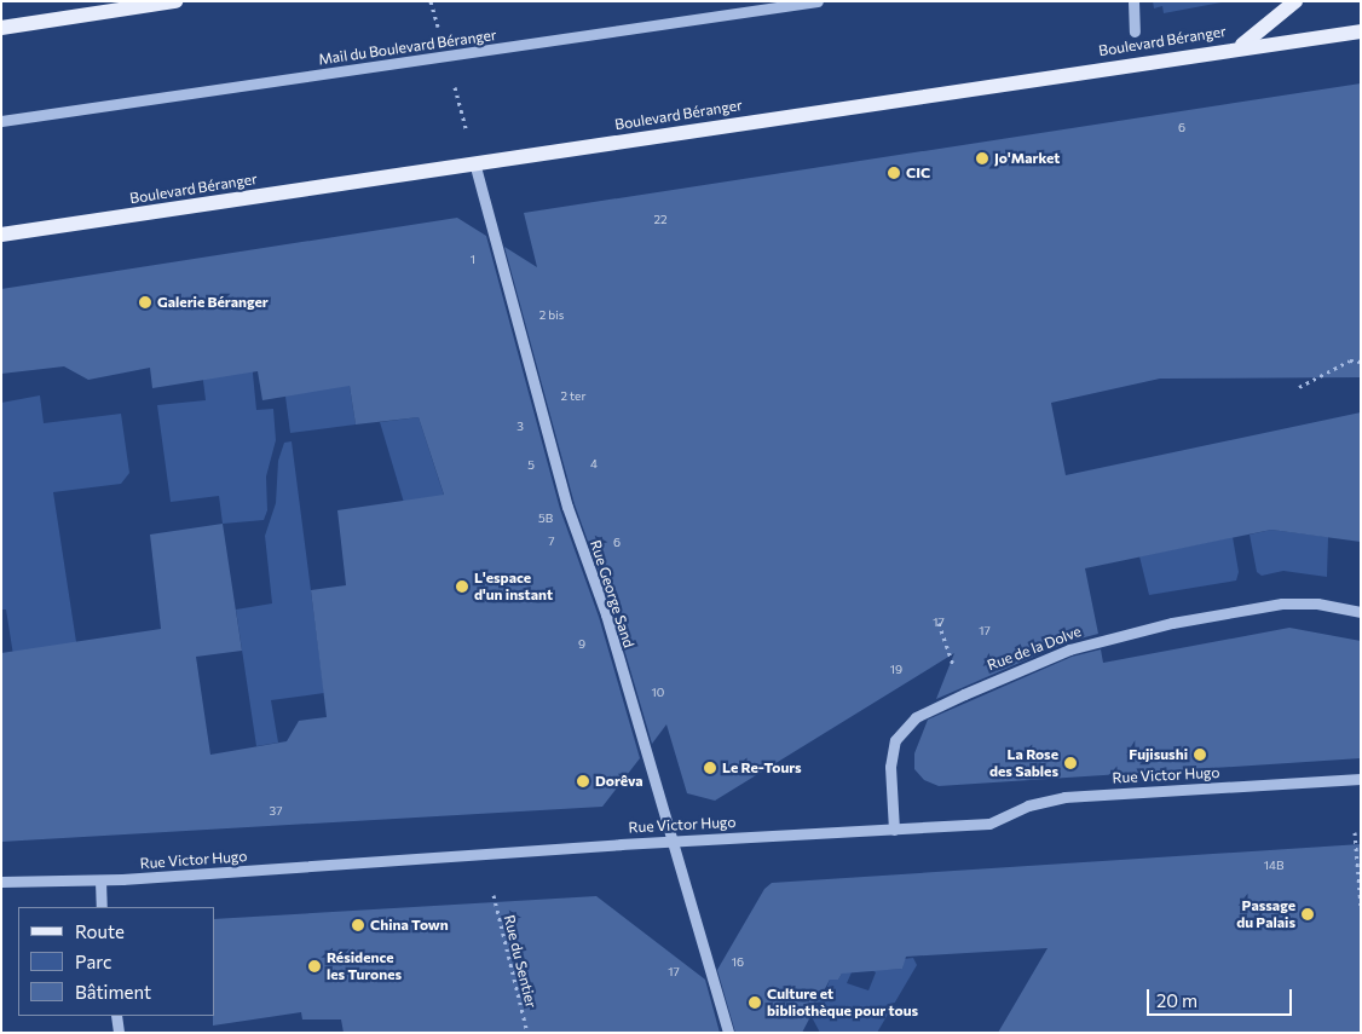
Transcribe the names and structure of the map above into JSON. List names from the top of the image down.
{
  "streets": {
    "main road": ["Boulevard Béranger"],
    "street": [
      "Mail du Boulevard Béranger",
      "Rue George Sand",
      "Rue de la Dolve",
      "Rue Victor Hugo"
    ],
    "path": ["Rue du Sentier"]
  },
  "crossings": [
    ["Boulevard Béranger", "Rue George Sand"],
    ["Rue George Sand", "Rue Victor Hugo"],
    ["Rue de la Dolve", "Rue Victor Hugo"]
  ],
  "places": [
    "Jo'Market",
    "CIC",
    "Galerie Béranger",
    "L'espace d'un instant",
    "Fujisushi",
    "La Rose des Sables",
    "Le Re-Tours",
    "Dorêva",
    "Passage du Palais",
    "China Town",
    "Résidence les Turones",
    "Culture et bibliothèque pour tous"
  ],
  "house_numbers": [
    "6",
    "22",
    "1",
    "2 bis",
    "2 ter",
    "3",
    "4",
    "5",
    "5B",
    "7",
    "6",
    "17",
    "17",
    "9",
    "19",
    "10",
    "37",
    "14B",
    "16",
    "17"
  ],
  "legend": ["Route", "Parc", "Bâtiment"],
  "scale_bar": "20 m"
}
